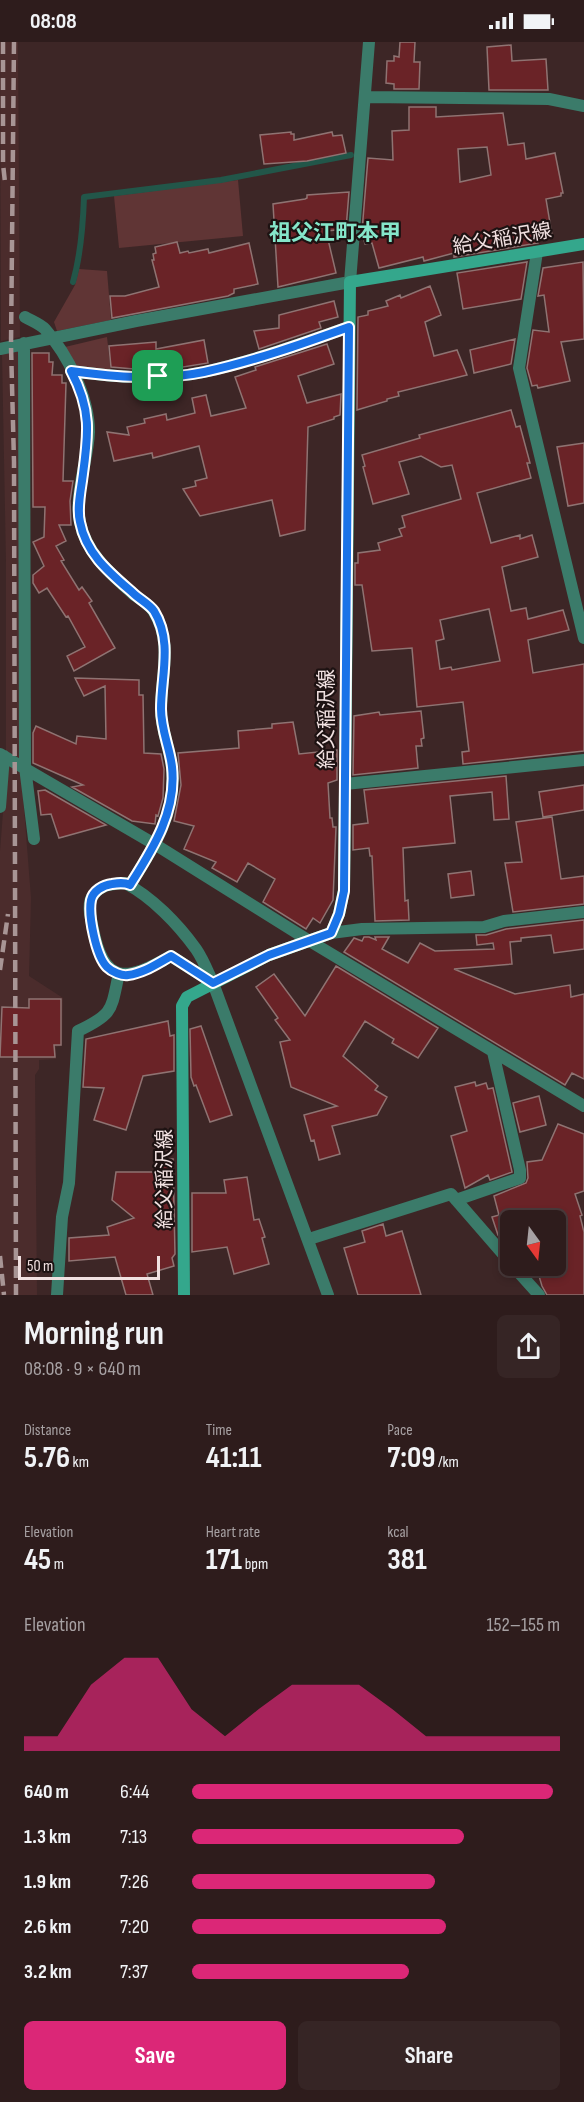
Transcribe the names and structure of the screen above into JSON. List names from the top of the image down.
{
  "streets": {
    "main road": ["給父稲沢線"]
  },
  "districts": ["祖父江町本甲"],
  "scale_bar": "50 m",
  "north": "bottom",
  "page": {
    "status": "08:08",
    "scale": "50 m",
    "heading": ["Morning run", "08:08 · 9 × 640 m"],
    "stats": [
      ["Distance", "5.76 km"],
      ["Time", "41:11"],
      ["Pace", "7:09 /km"],
      ["Elevation", "45 m"],
      ["Heart rate", "171 bpm"],
      ["kcal", "381"]
    ],
    "chart": ["Elevation", "152–155 m"],
    "list": [
      {
        "name": "640 m",
        "note": "6:44"
      },
      {
        "name": "1.3 km",
        "note": "7:13"
      },
      {
        "name": "1.9 km",
        "note": "7:26"
      },
      {
        "name": "2.6 km",
        "note": "7:20"
      },
      {
        "name": "3.2 km",
        "note": "7:37"
      }
    ],
    "buttons": ["Save", "Share"]
  }
}
